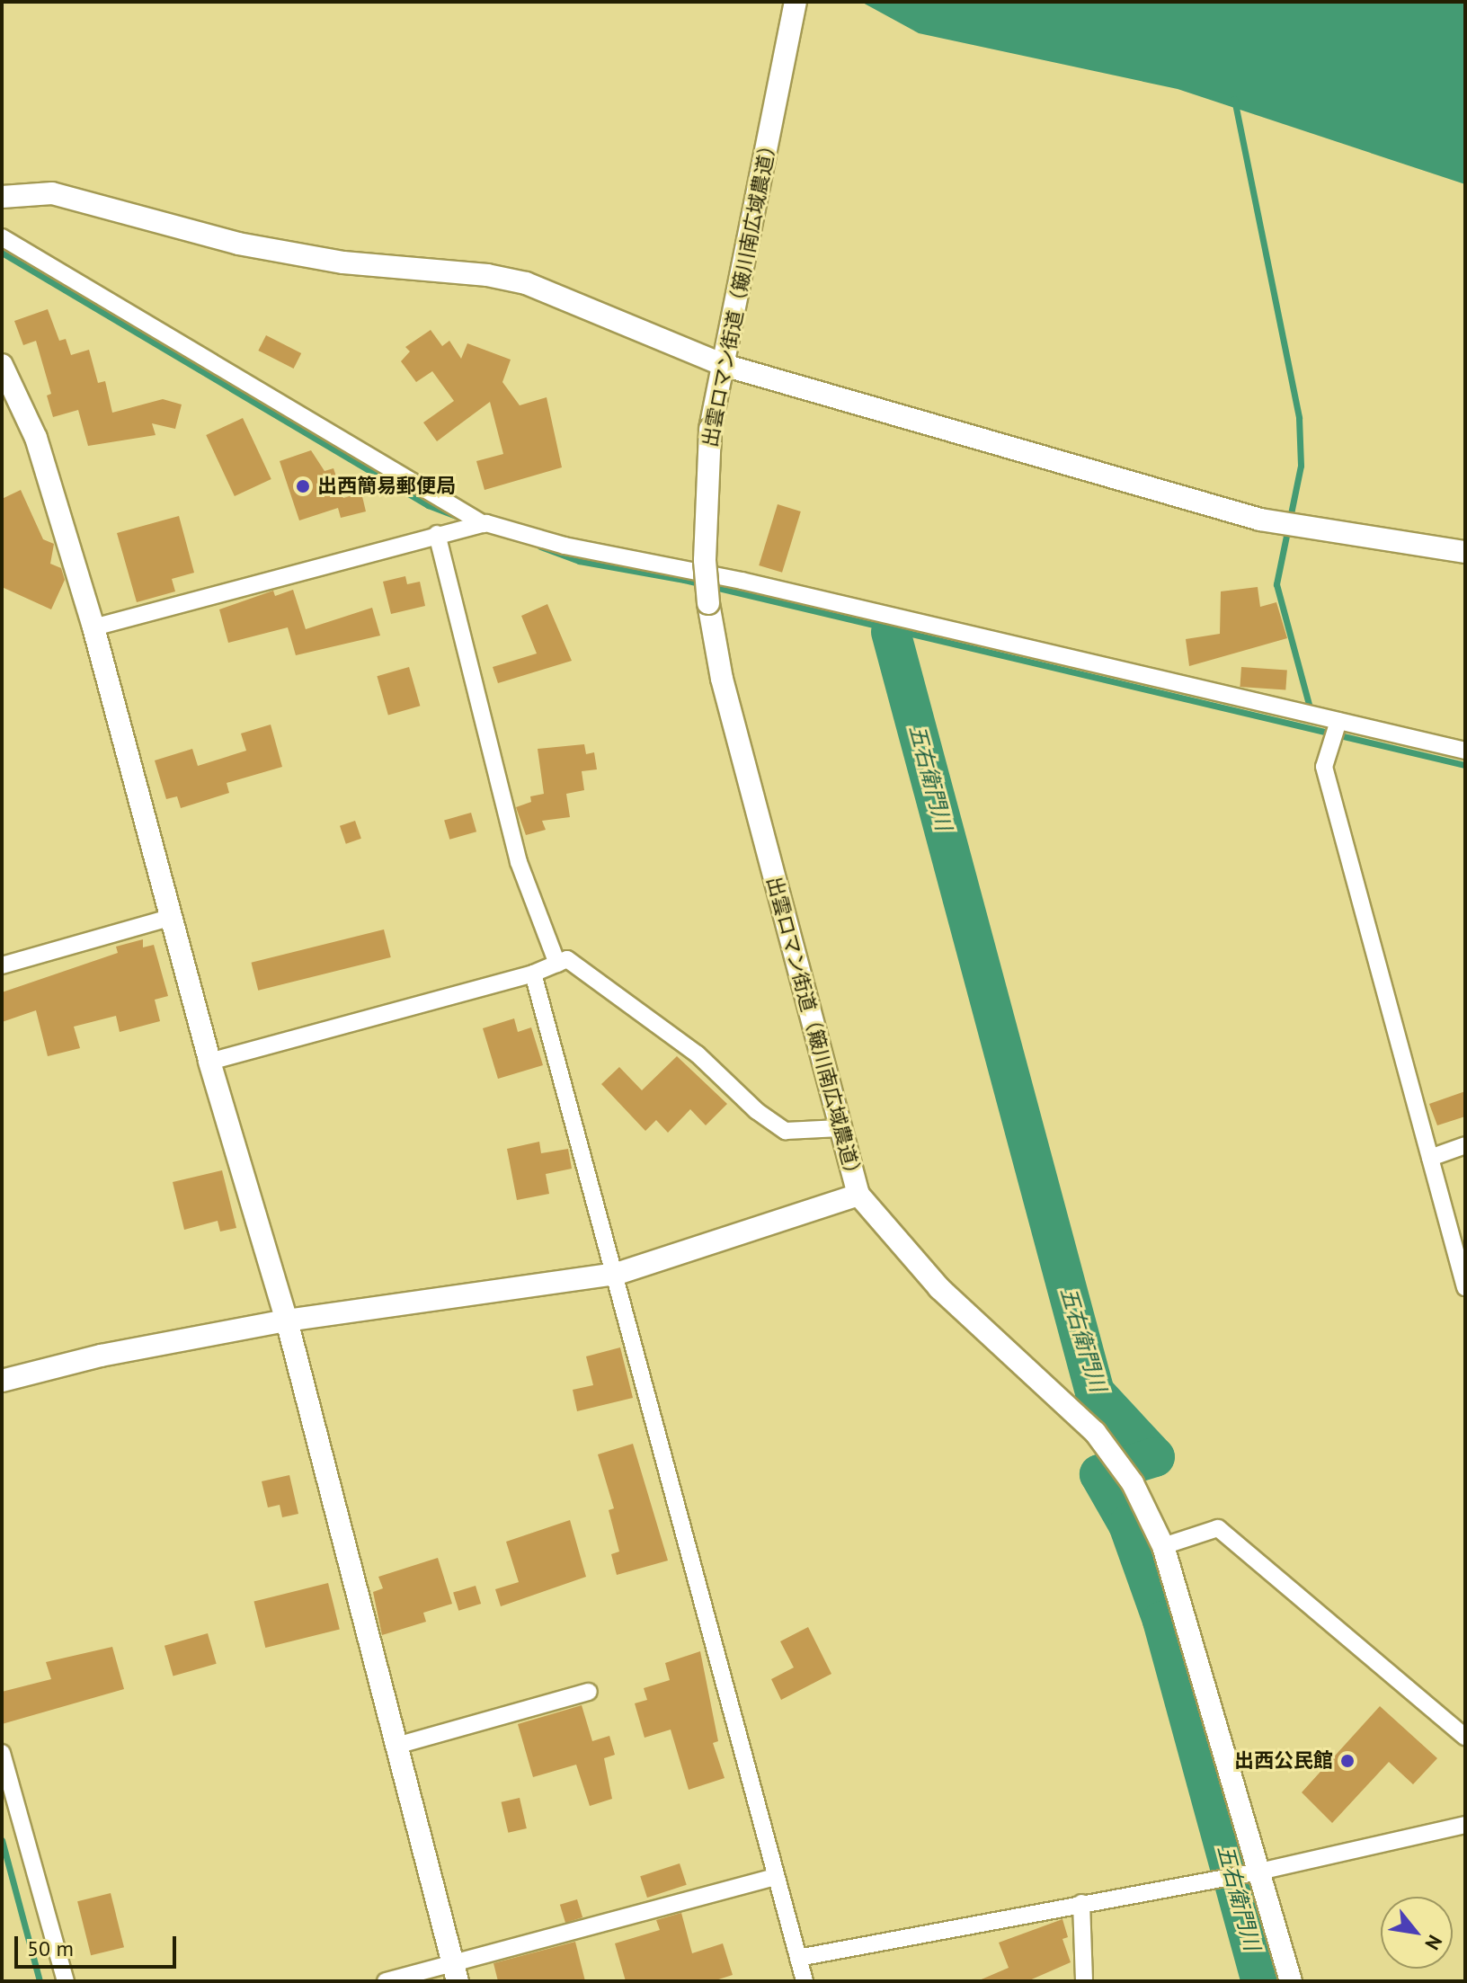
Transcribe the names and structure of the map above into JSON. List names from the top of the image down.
{
  "streets": {
    "street": ["出雲ロマン街道（簸川南広域農道）"]
  },
  "water": ["五右衛門川"],
  "places": ["出西簡易郵便局", "出西公民館"],
  "scale_bar": "50 m",
  "north": "bottom right"
}
